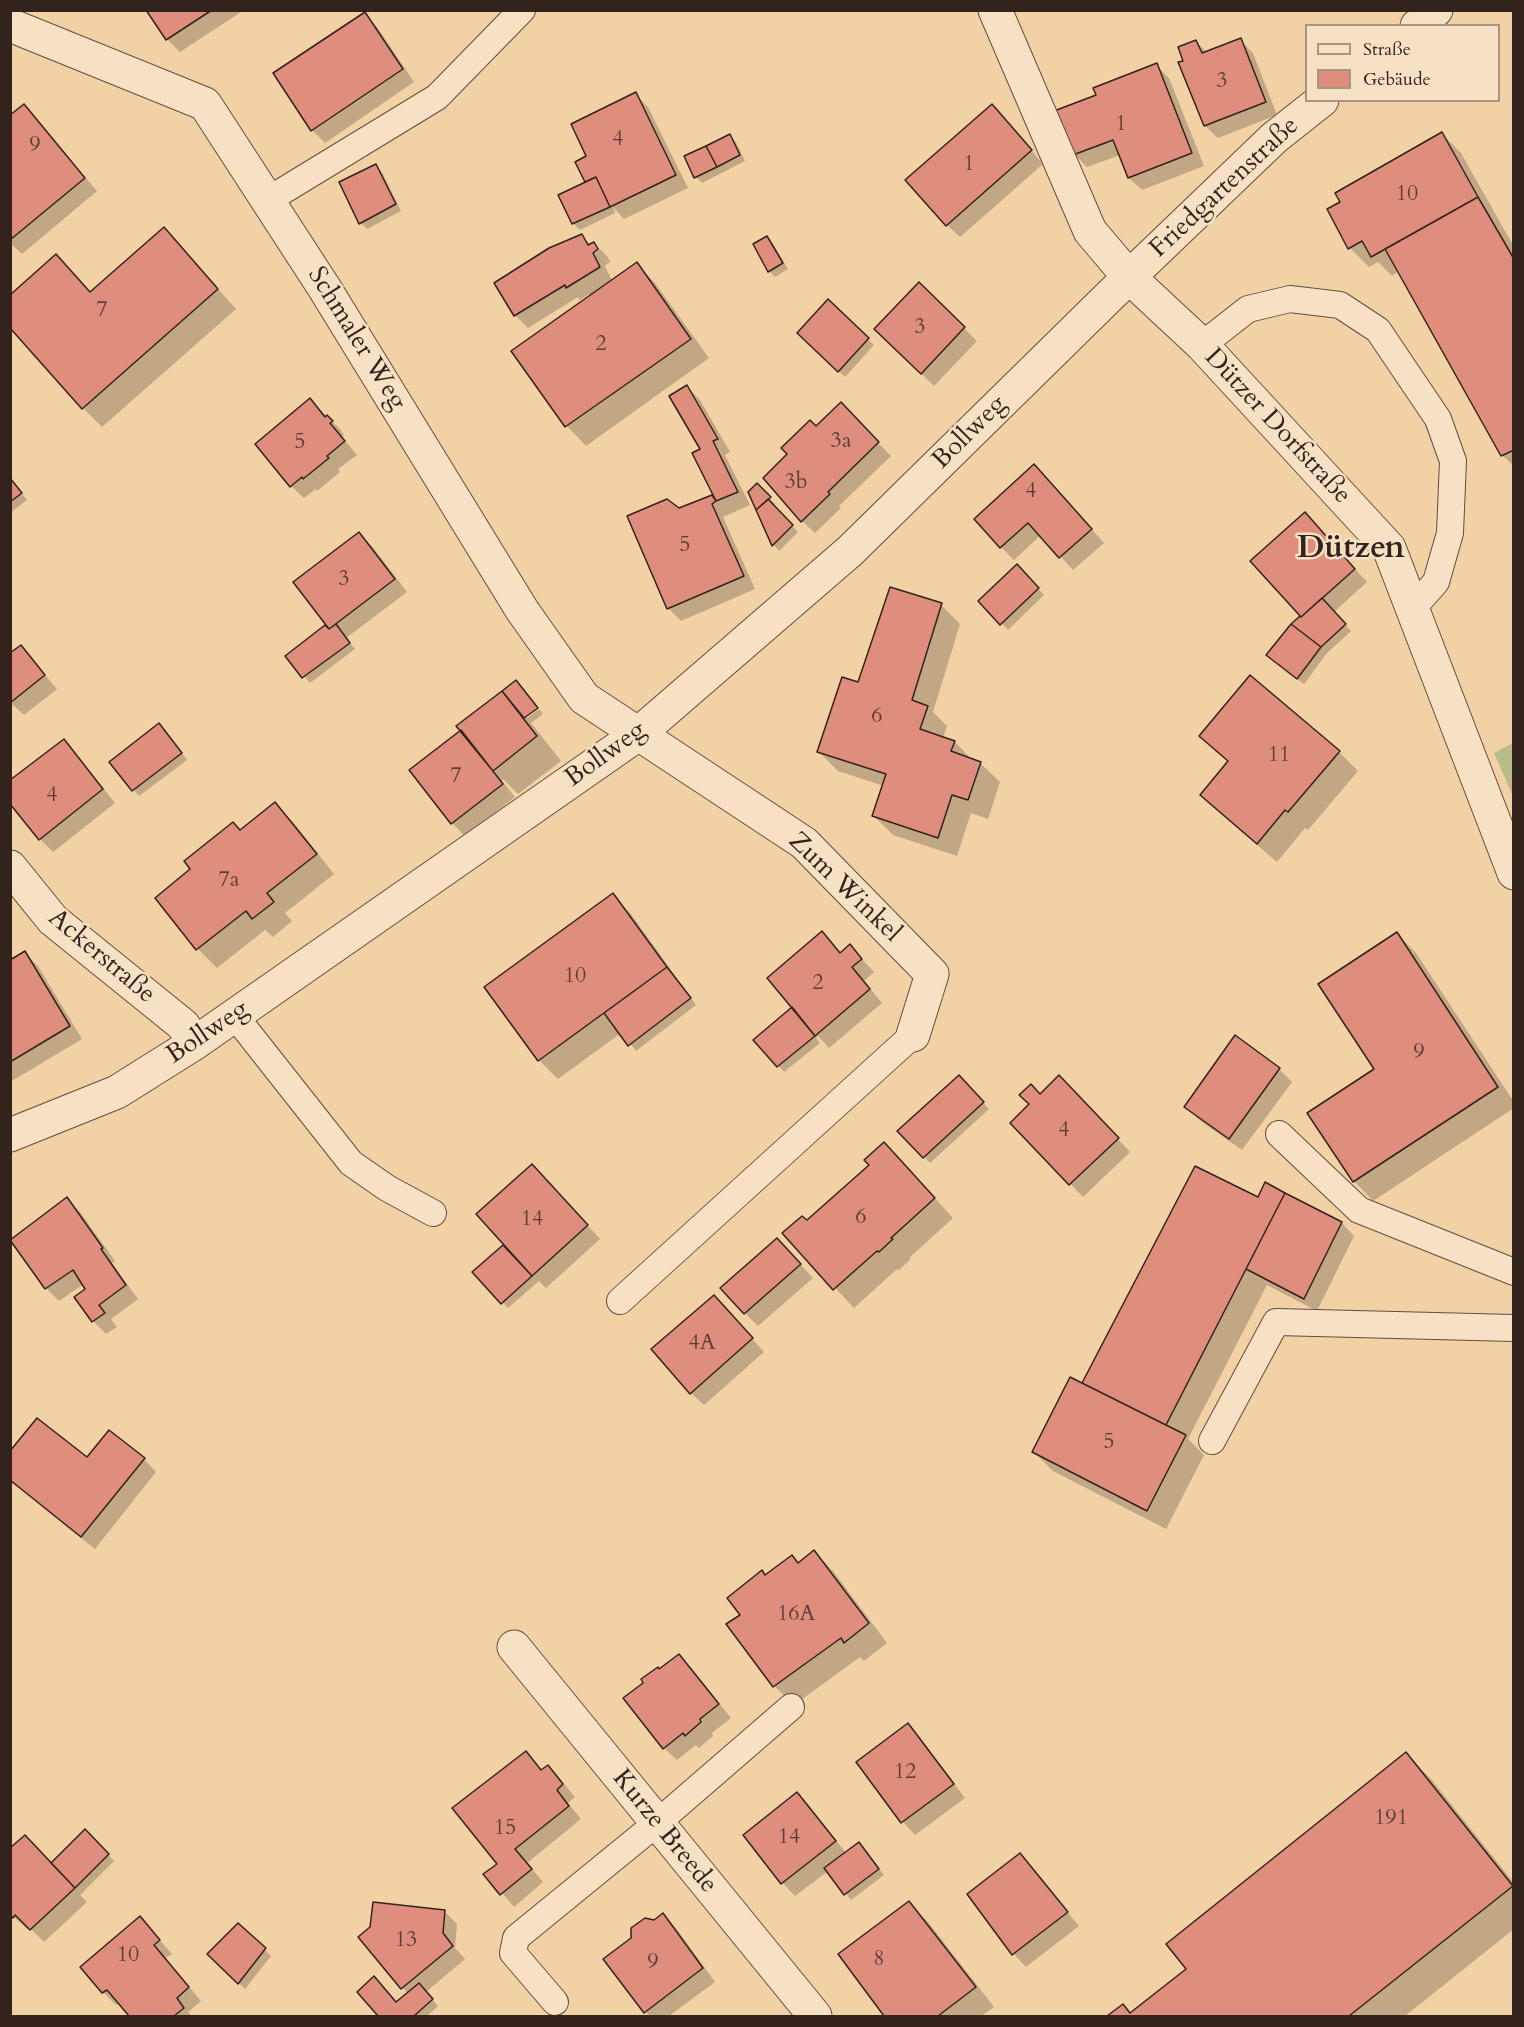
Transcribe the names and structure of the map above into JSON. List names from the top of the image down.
{
  "streets": {
    "street": [
      "Friedgartenstraße",
      "Schmaler Weg",
      "Dützer Dorfstraße",
      "Bollweg",
      "Zum Winkel",
      "Ackerstraße",
      "Kurze Breede"
    ]
  },
  "crossings": [
    ["Friedgartenstraße", "Dützer Dorfstraße"],
    ["Friedgartenstraße", "Bollweg"],
    ["Schmaler Weg", "Bollweg"],
    ["Schmaler Weg", "Zum Winkel"],
    ["Dützer Dorfstraße", "Bollweg"],
    ["Bollweg", "Zum Winkel"],
    ["Bollweg", "Ackerstraße"]
  ],
  "districts": ["Dützen"],
  "house_numbers": [
    "3",
    "1",
    "4",
    "9",
    "1",
    "10",
    "7",
    "3",
    "2",
    "3a",
    "5",
    "3b",
    "4",
    "5",
    "3",
    "6",
    "11",
    "7",
    "4",
    "7a",
    "10",
    "2",
    "9",
    "4",
    "6",
    "14",
    "4A",
    "5",
    "16A",
    "12",
    "191",
    "15",
    "14",
    "13",
    "10",
    "8",
    "9"
  ],
  "legend": ["Straße", "Gebäude"]
}
